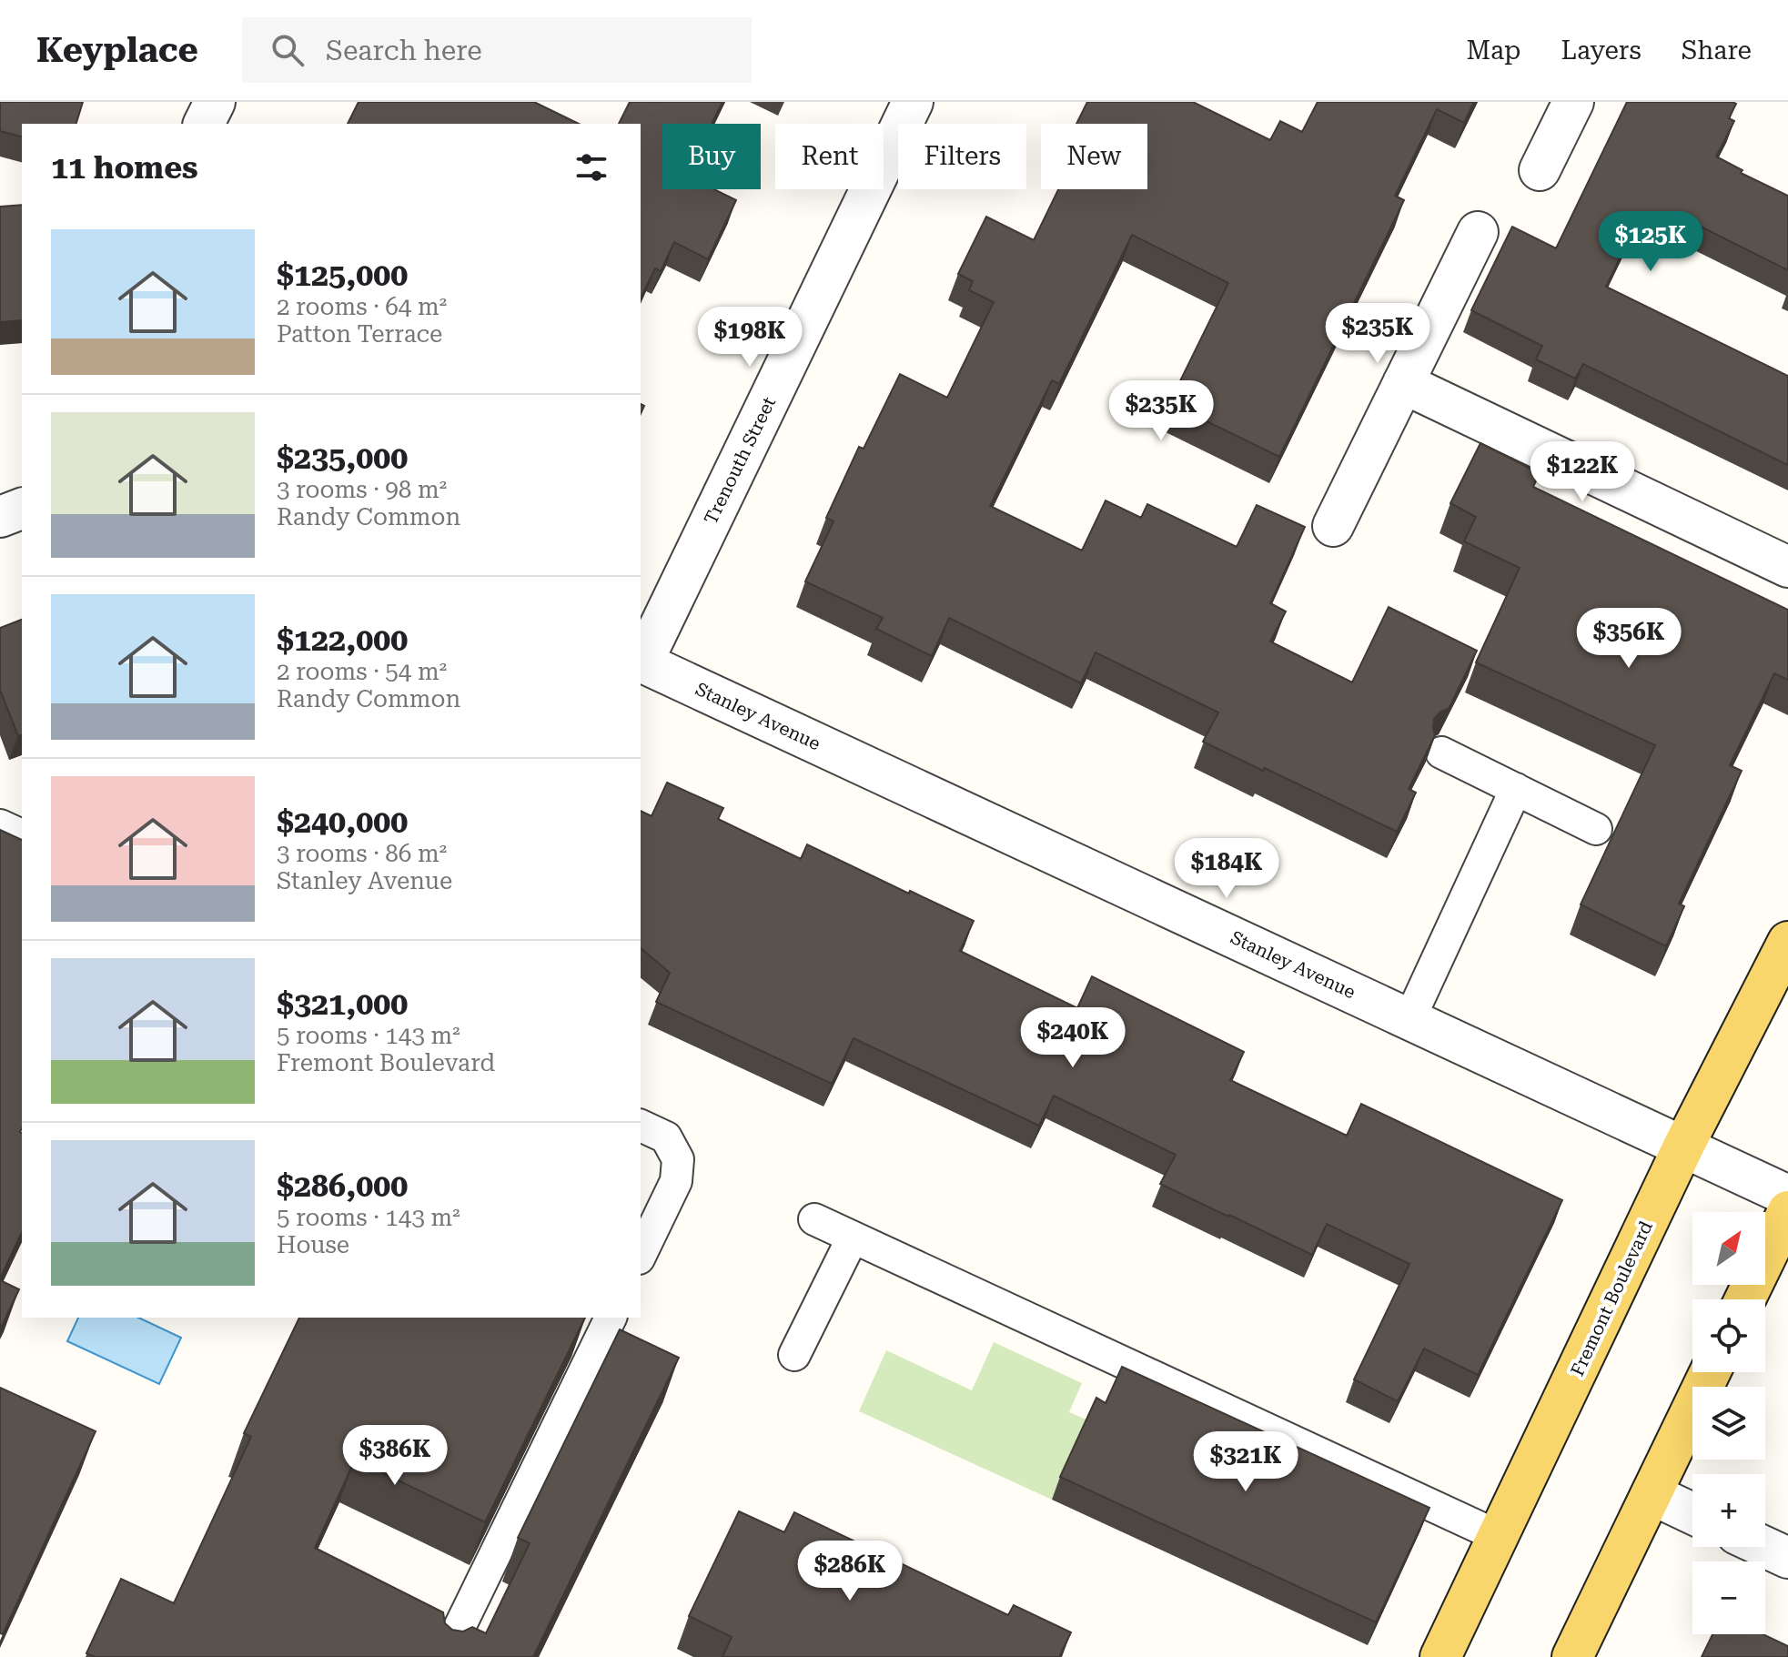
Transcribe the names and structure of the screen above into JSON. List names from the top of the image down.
{
  "streets": {
    "main road": ["Fremont Boulevard"],
    "street": ["Trenouth Street", "Stanley Avenue"]
  },
  "crossings": [
    ["Trenouth Street", "Stanley Avenue"],
    ["Stanley Avenue", "Fremont Boulevard"]
  ],
  "north": "top right",
  "page": {
    "header": "Keyplace",
    "search": "Search here",
    "nav": ["Map", "Layers", "Share"],
    "chip": [
      "Buy",
      "Rent",
      "Filters",
      "New"
    ],
    "heading": "11 homes",
    "price": [
      "$125K",
      "$235K",
      "$198K",
      "$235K",
      "$122K",
      "$356K",
      "$184K",
      "$240K",
      "$386K",
      "$321K",
      "$286K"
    ],
    "list": [
      {
        "name": "$125,000",
        "note": "2 rooms · 64 m² · Patton Terrace"
      },
      {
        "name": "$235,000",
        "note": "3 rooms · 98 m² · Randy Common"
      },
      {
        "name": "$122,000",
        "note": "2 rooms · 54 m² · Randy Common"
      },
      {
        "name": "$240,000",
        "note": "3 rooms · 86 m² · Stanley Avenue"
      },
      {
        "name": "$321,000",
        "note": "5 rooms · 143 m² · Fremont Boulevard"
      },
      {
        "name": "$286,000",
        "note": "5 rooms · 143 m² · House"
      }
    ],
    "map_buttons": ["+", "−"]
  }
}
